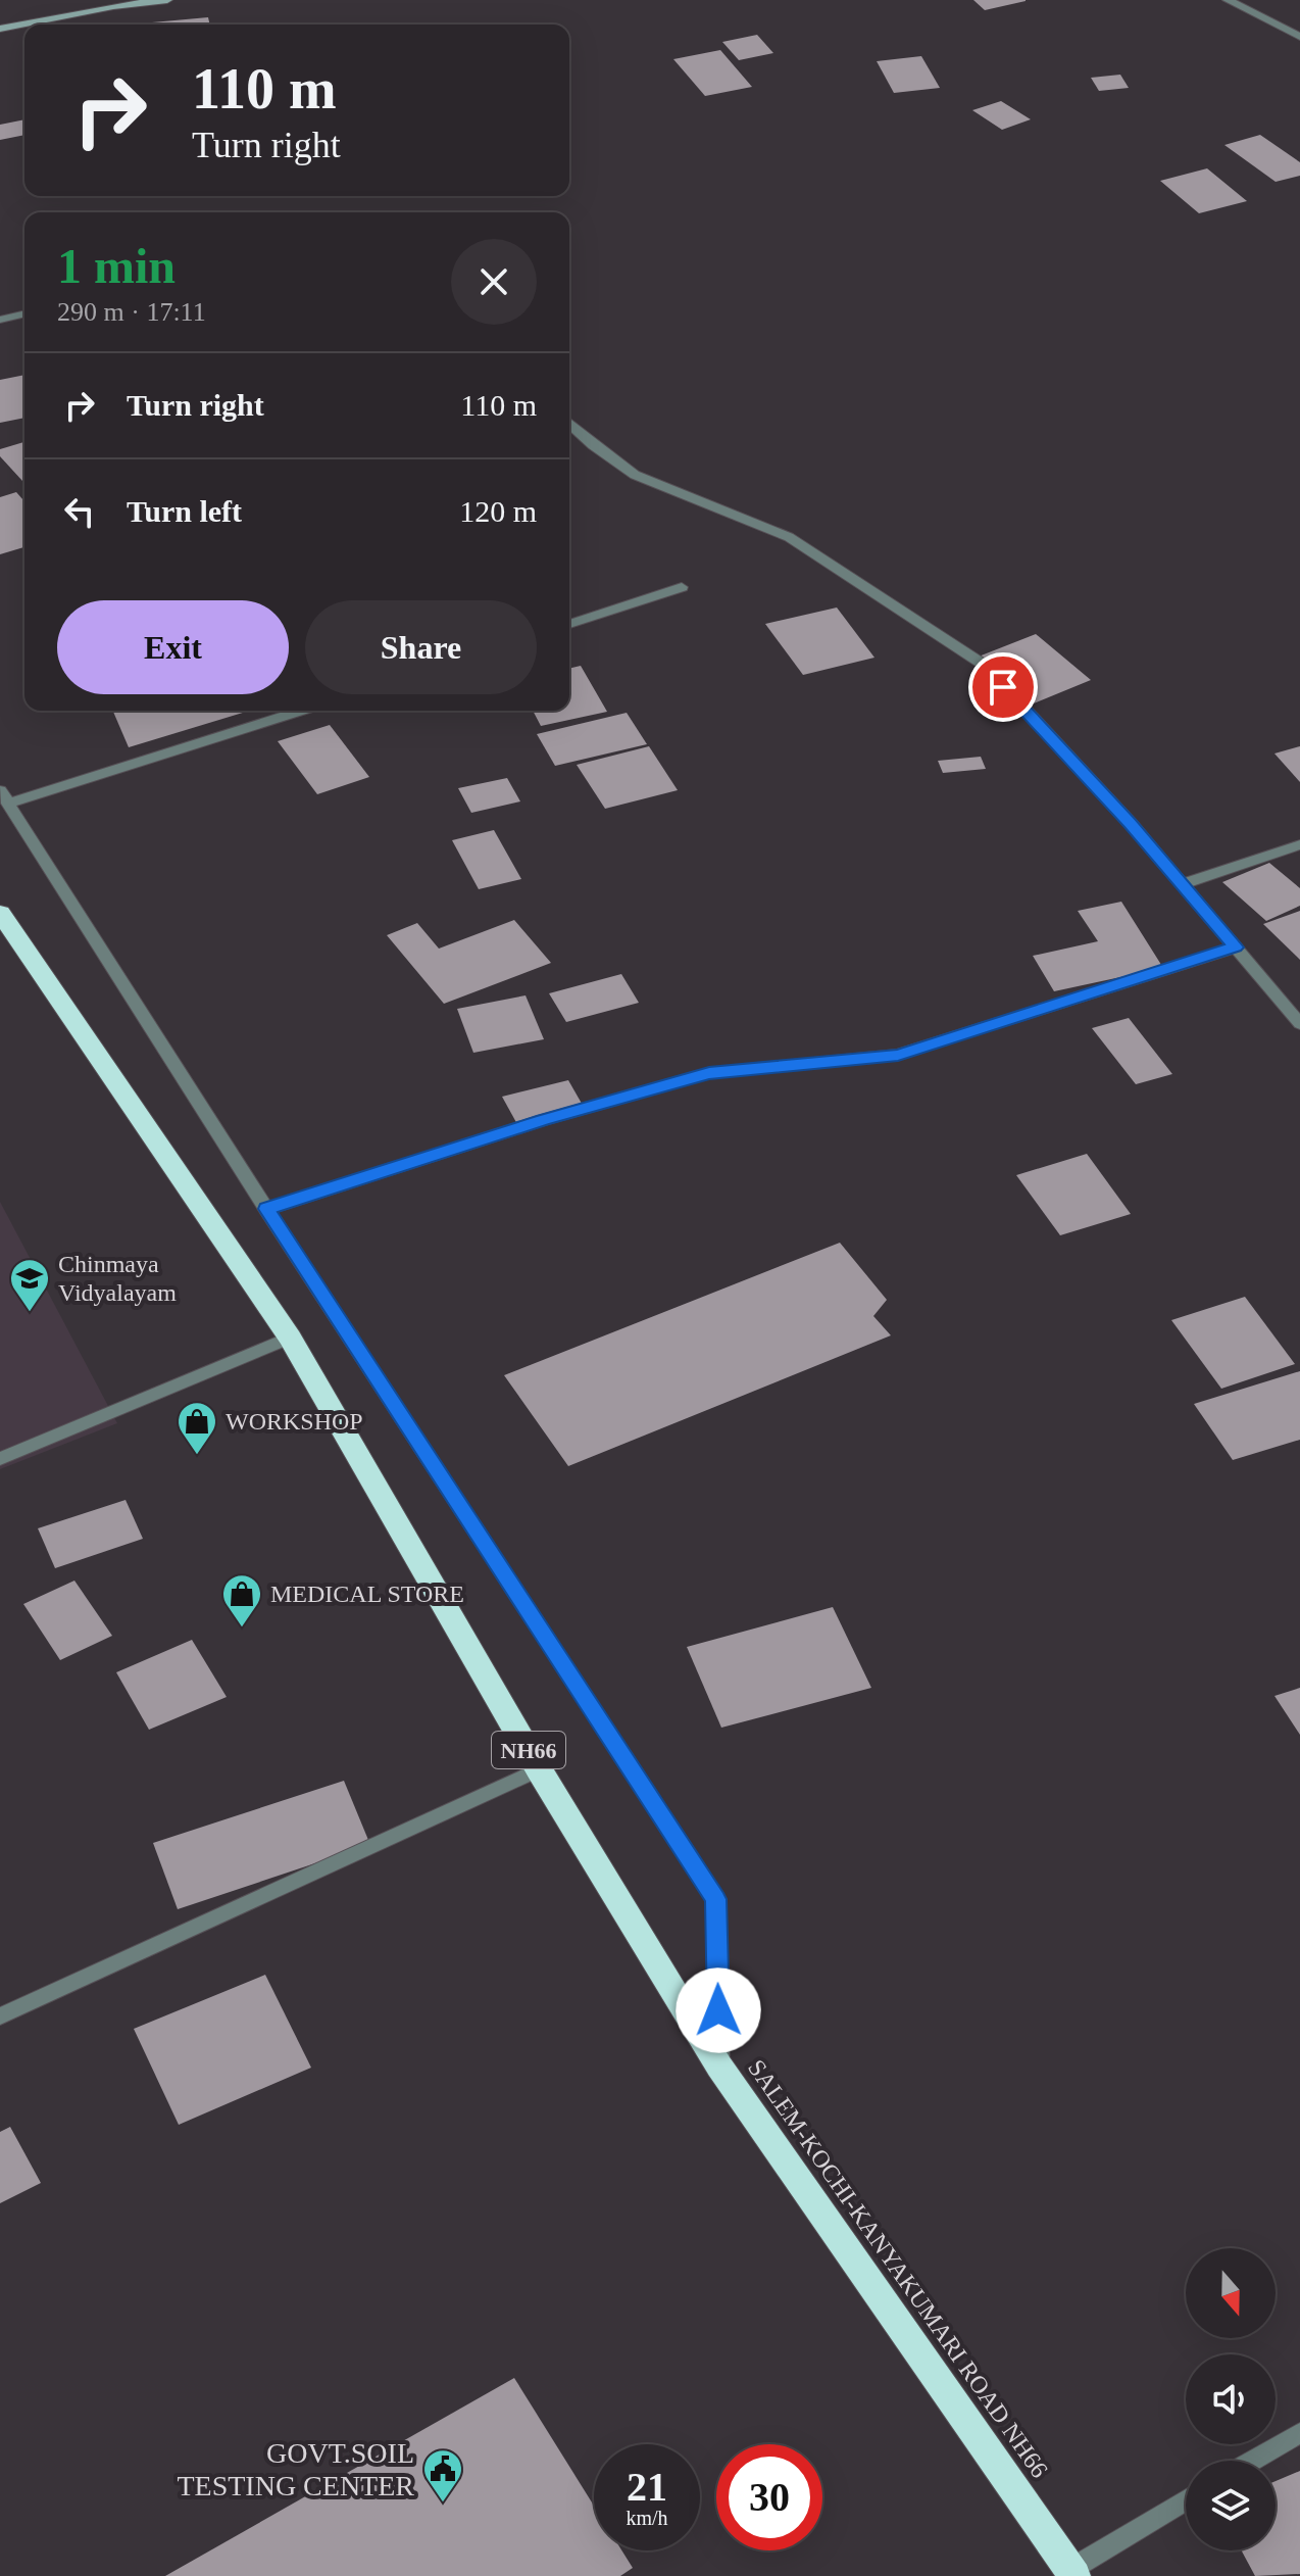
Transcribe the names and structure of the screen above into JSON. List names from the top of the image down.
{
  "streets": {
    "highway": ["NH66", "SALEM-KOCHI-KANYAKUMARI ROAD NH66"]
  },
  "places": {
    "school or university": ["Chinmaya Vidyalayam"],
    "shop": ["WORKSHOP", "MEDICAL STORE"],
    "public building": ["GOVT.SOIL TESTING CENTER"]
  },
  "north": "bottom",
  "page": {
    "turn": ["110 m", "Turn right"],
    "heading": ["1 min", "290 m · 17:11"],
    "list": [
      {
        "name": "Turn right",
        "value": "110 m"
      },
      {
        "name": "Turn left",
        "value": "120 m"
      }
    ],
    "buttons": ["Exit", "Share"],
    "speed": "21 km/h",
    "limit": "30"
  }
}
